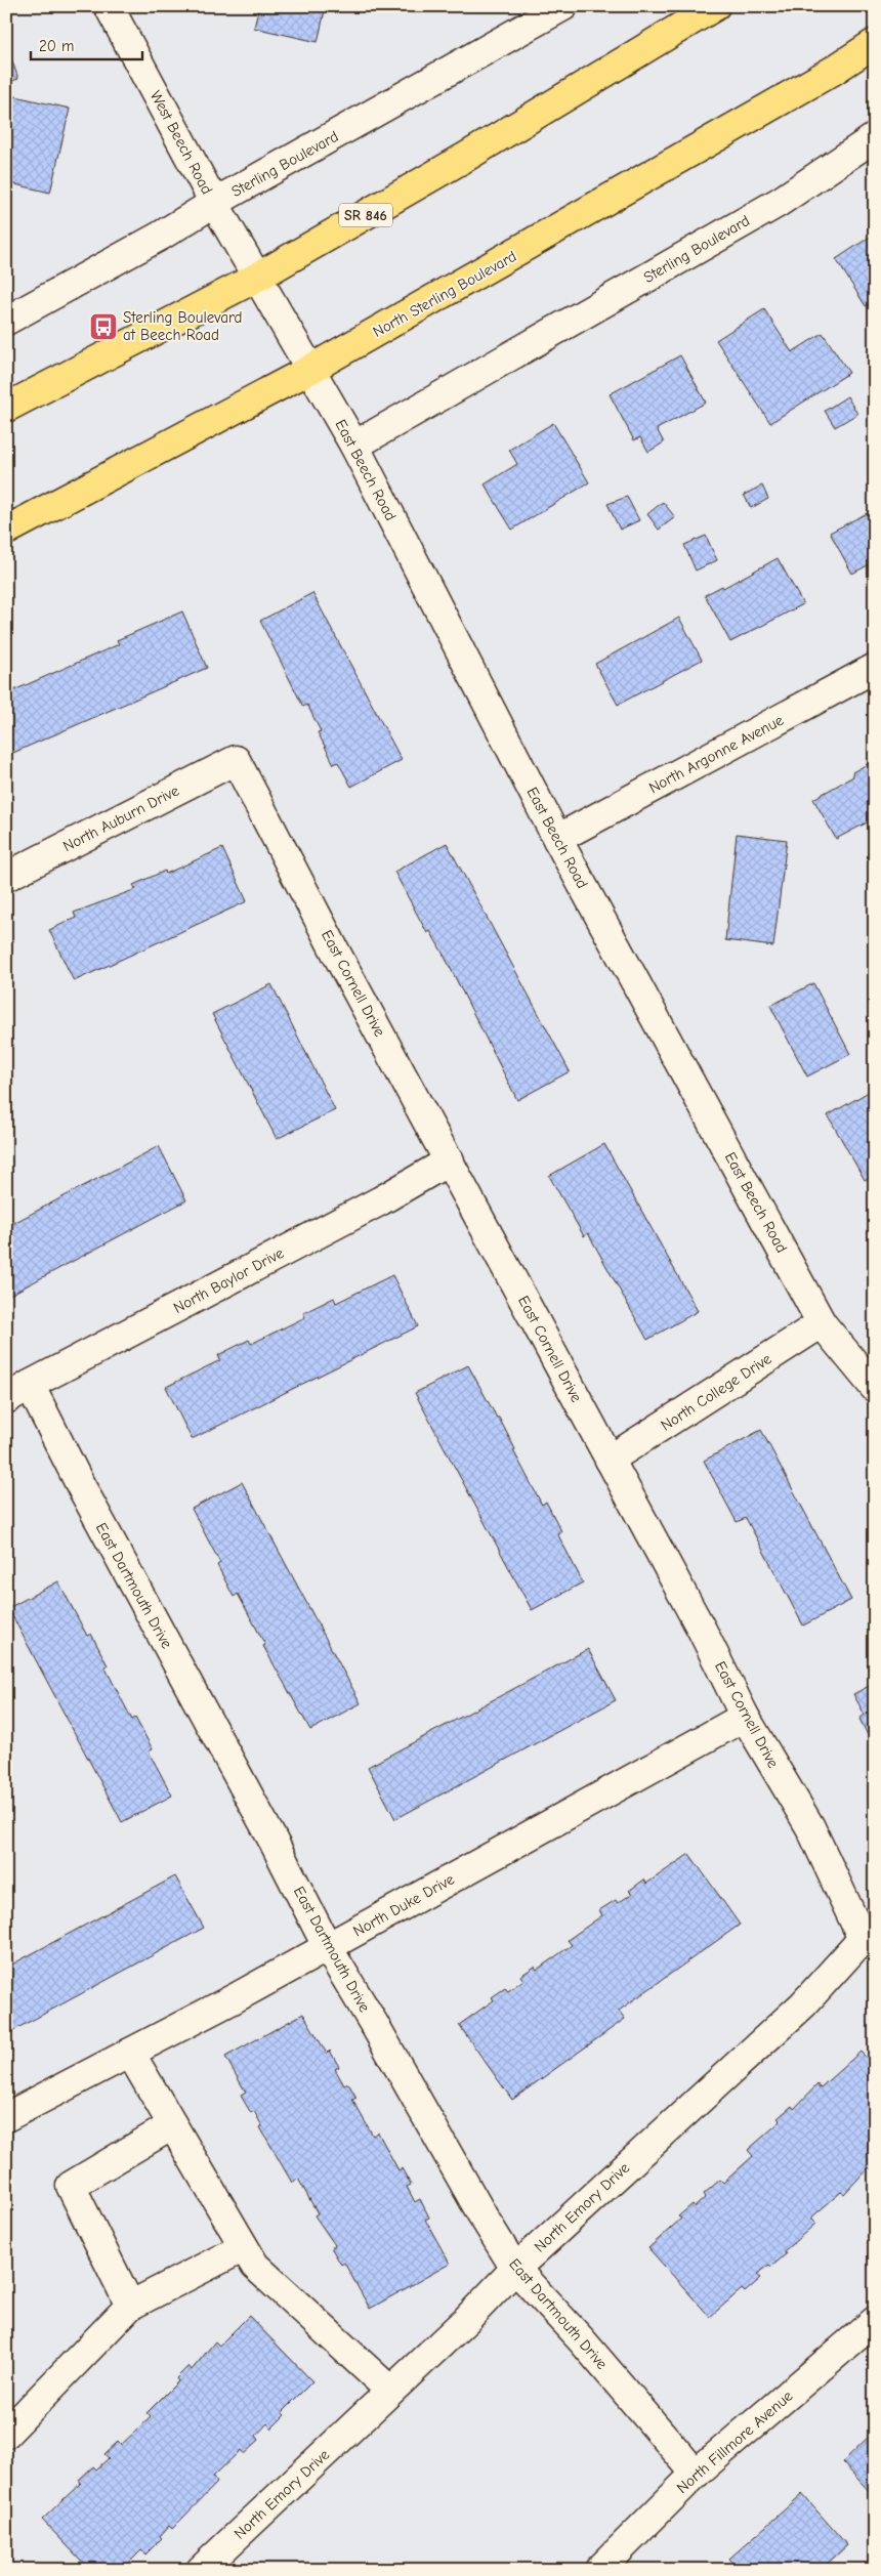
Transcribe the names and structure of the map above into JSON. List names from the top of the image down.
{
  "streets": {
    "main road": ["SR 846", "North Sterling Boulevard"],
    "street": [
      "West Beech Road",
      "Sterling Boulevard",
      "East Beech Road",
      "North Argonne Avenue",
      "North Auburn Drive",
      "East Cornell Drive",
      "North Baylor Drive",
      "North College Drive",
      "East Dartmouth Drive",
      "North Duke Drive",
      "North Emory Drive",
      "North Fillmore Avenue"
    ]
  },
  "crossings": [
    ["West Beech Road", "Sterling Boulevard"],
    ["West Beech Road", "SR 846"],
    ["West Beech Road", "East Beech Road"],
    ["Sterling Boulevard", "East Beech Road"],
    ["SR 846", "East Beech Road"],
    ["North Sterling Boulevard", "East Beech Road"],
    ["East Beech Road", "North Argonne Avenue"],
    ["East Beech Road", "North College Drive"],
    ["North Auburn Drive", "East Cornell Drive"],
    ["East Cornell Drive", "North Baylor Drive"],
    ["East Cornell Drive", "North College Drive"],
    ["East Cornell Drive", "North Duke Drive"],
    ["East Cornell Drive", "North Emory Drive"],
    ["North Baylor Drive", "East Dartmouth Drive"],
    ["East Dartmouth Drive", "North Duke Drive"],
    ["East Dartmouth Drive", "North Emory Drive"],
    ["East Dartmouth Drive", "North Fillmore Avenue"]
  ],
  "places": {
    "bus stop": ["Sterling Boulevard at Beech Road"]
  },
  "scale_bar": "20 m"
}
